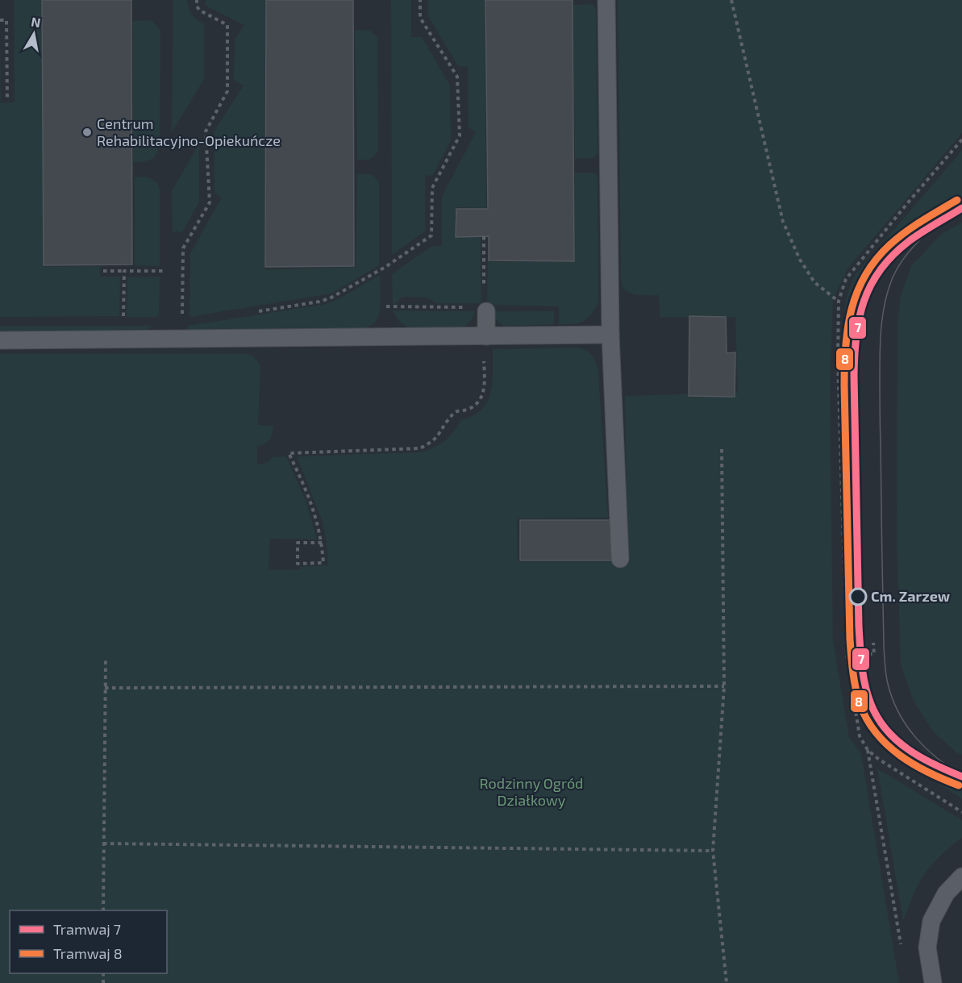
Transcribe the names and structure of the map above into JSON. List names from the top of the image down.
{
  "parks": ["Rodzinny Ogród Działkowy"],
  "places": ["Centrum Rehabilitacyjno-Opiekuńcze", "Cm. Zarzew"],
  "lines": ["tram line 8", "tram line 7"],
  "legend": ["Tramwaj 7", "Tramwaj 8"],
  "north": "top"
}
